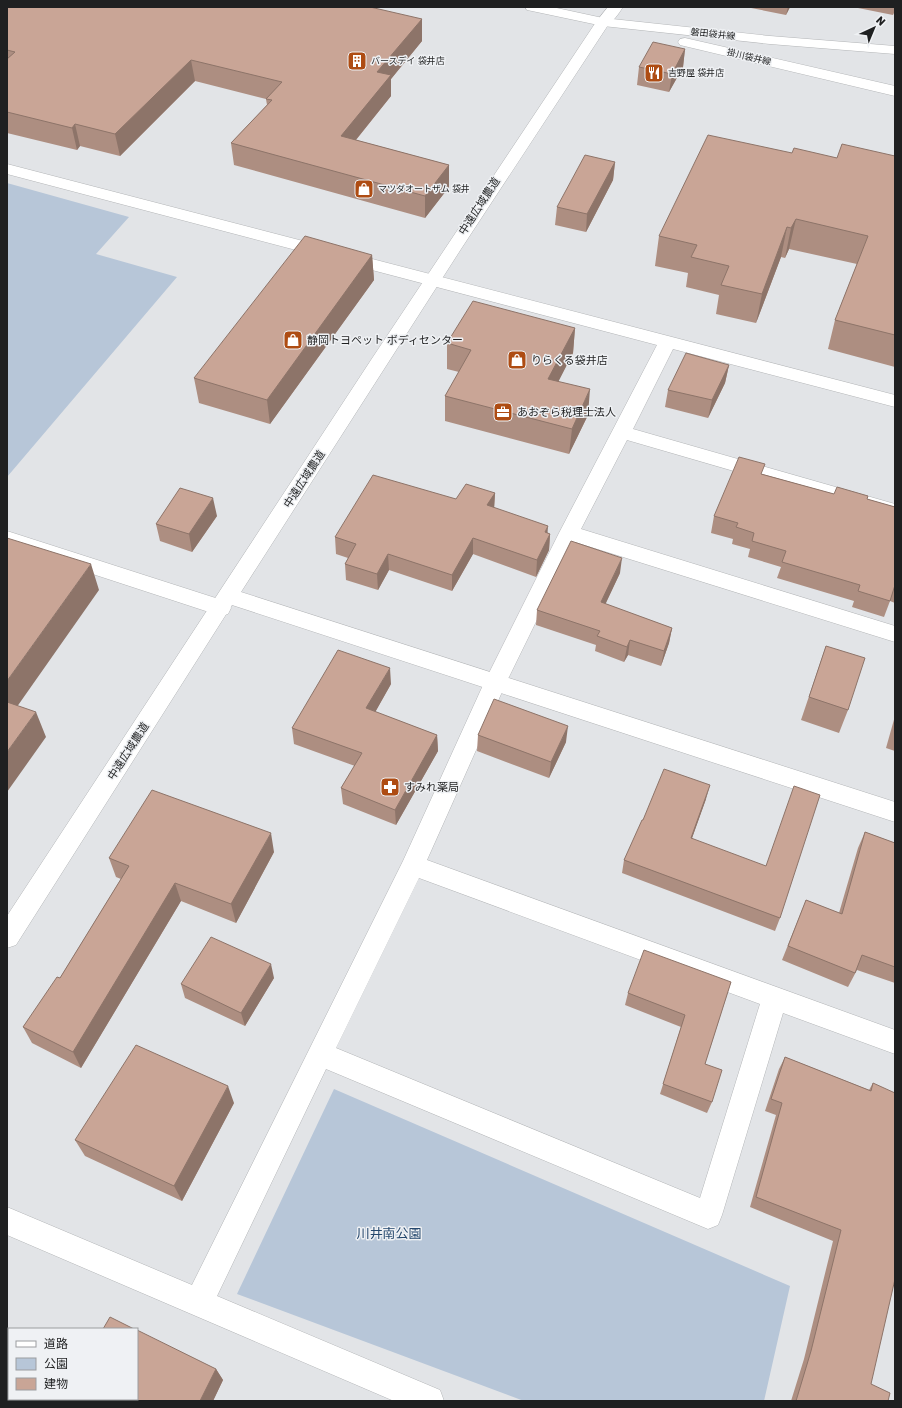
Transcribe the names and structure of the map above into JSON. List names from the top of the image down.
{
  "streets": {
    "street": ["磐田袋井線", "掛川袋井線", "中遠広域農道"]
  },
  "crossings": [
    ["磐田袋井線", "掛川袋井線"],
    ["磐田袋井線", "中遠広域農道"],
    ["掛川袋井線", "中遠広域農道"]
  ],
  "parks": ["川井南公園"],
  "places": {
    "building": ["バースデイ 袋井店"],
    "restaurant": ["吉野屋 袋井店"],
    "shop": ["マツダオートザム 袋井", "静岡トヨペット ボディセンター", "りらくる袋井店"],
    "office": ["あおぞら税理士法人"],
    "pharmacy": ["すみれ薬局"]
  },
  "legend": ["道路", "公園", "建物"],
  "north": "top right"
}
